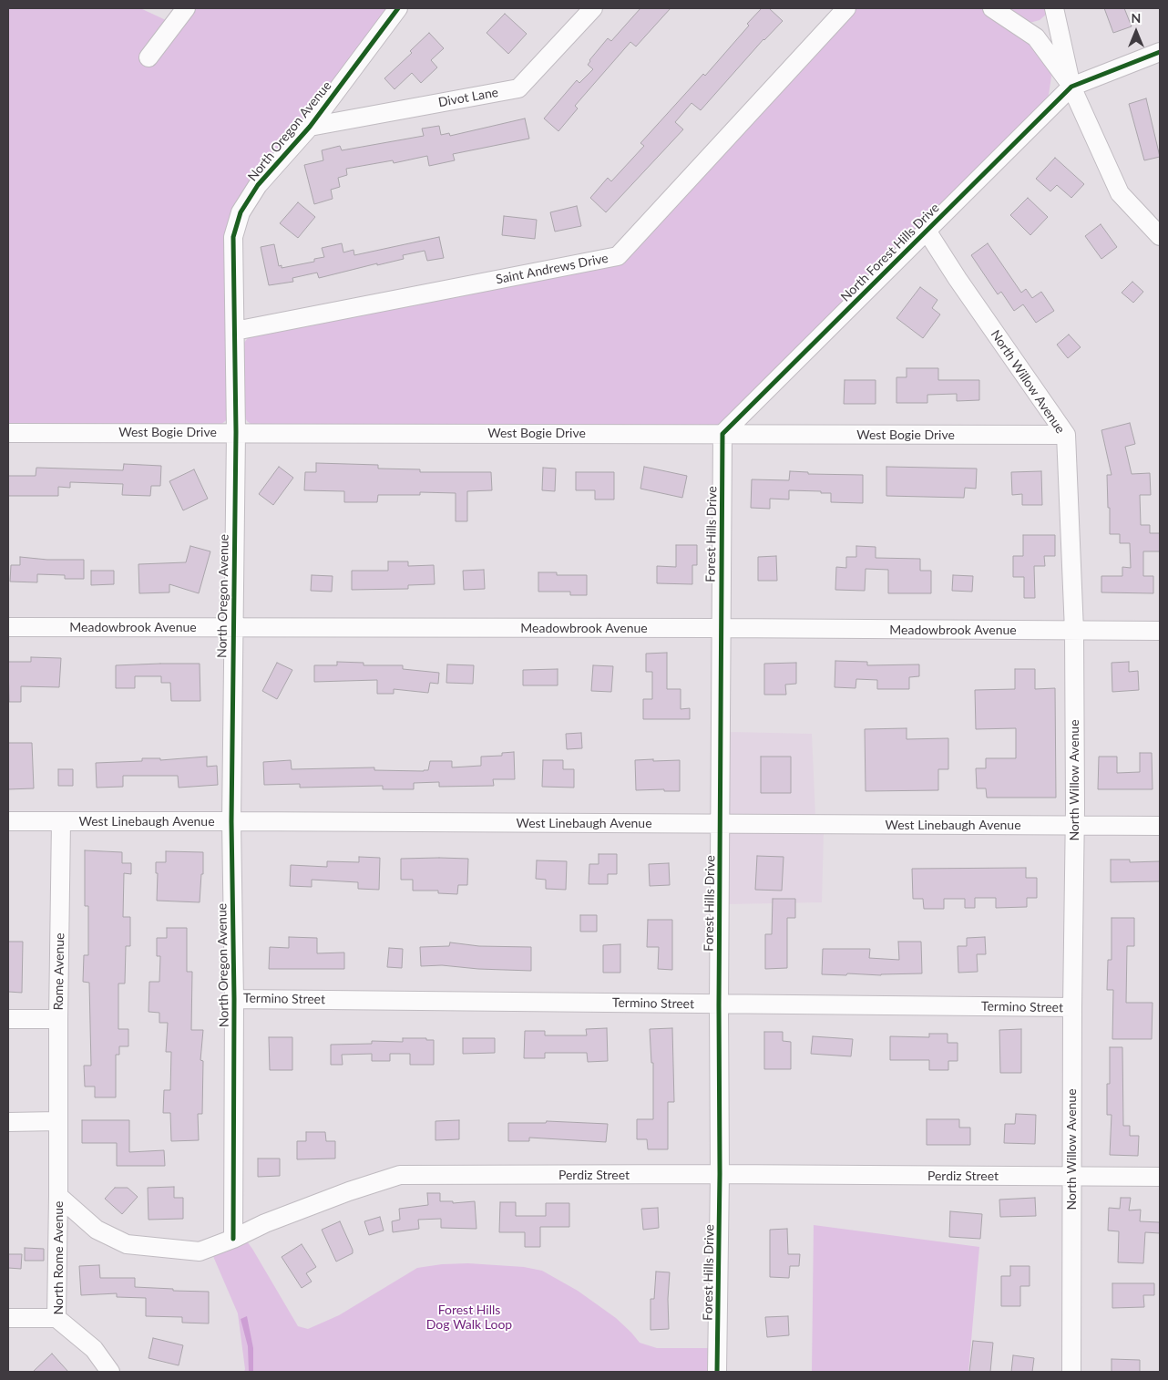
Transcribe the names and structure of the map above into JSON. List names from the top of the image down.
{
  "streets": {
    "street": [
      "Divot Lane",
      "North Oregon Avenue",
      "North Forest Hills Drive",
      "Saint Andrews Drive",
      "North Willow Avenue",
      "West Bogie Drive",
      "Forest Hills Drive",
      "Meadowbrook Avenue",
      "West Linebaugh Avenue",
      "Rome Avenue",
      "Termino Street",
      "Perdiz Street",
      "North Rome Avenue"
    ]
  },
  "crossings": [
    ["Divot Lane", "North Oregon Avenue"],
    ["North Oregon Avenue", "Saint Andrews Drive"],
    ["North Oregon Avenue", "West Bogie Drive"],
    ["North Oregon Avenue", "Meadowbrook Avenue"],
    ["North Oregon Avenue", "West Linebaugh Avenue"],
    ["North Oregon Avenue", "Termino Street"],
    ["North Oregon Avenue", "Perdiz Street"],
    ["North Forest Hills Drive", "North Willow Avenue"],
    ["North Forest Hills Drive", "West Bogie Drive"],
    ["North Forest Hills Drive", "Forest Hills Drive"],
    ["North Willow Avenue", "West Bogie Drive"],
    ["North Willow Avenue", "Meadowbrook Avenue"],
    ["North Willow Avenue", "West Linebaugh Avenue"],
    ["North Willow Avenue", "Termino Street"],
    ["North Willow Avenue", "Perdiz Street"],
    ["West Bogie Drive", "Forest Hills Drive"],
    ["Forest Hills Drive", "Meadowbrook Avenue"],
    ["Forest Hills Drive", "West Linebaugh Avenue"],
    ["Forest Hills Drive", "Termino Street"],
    ["Forest Hills Drive", "Perdiz Street"],
    ["West Linebaugh Avenue", "Rome Avenue"],
    ["Rome Avenue", "North Rome Avenue"],
    ["Perdiz Street", "North Rome Avenue"]
  ],
  "parks": ["Forest Hills Dog Walk Loop"],
  "north": "top"
}
